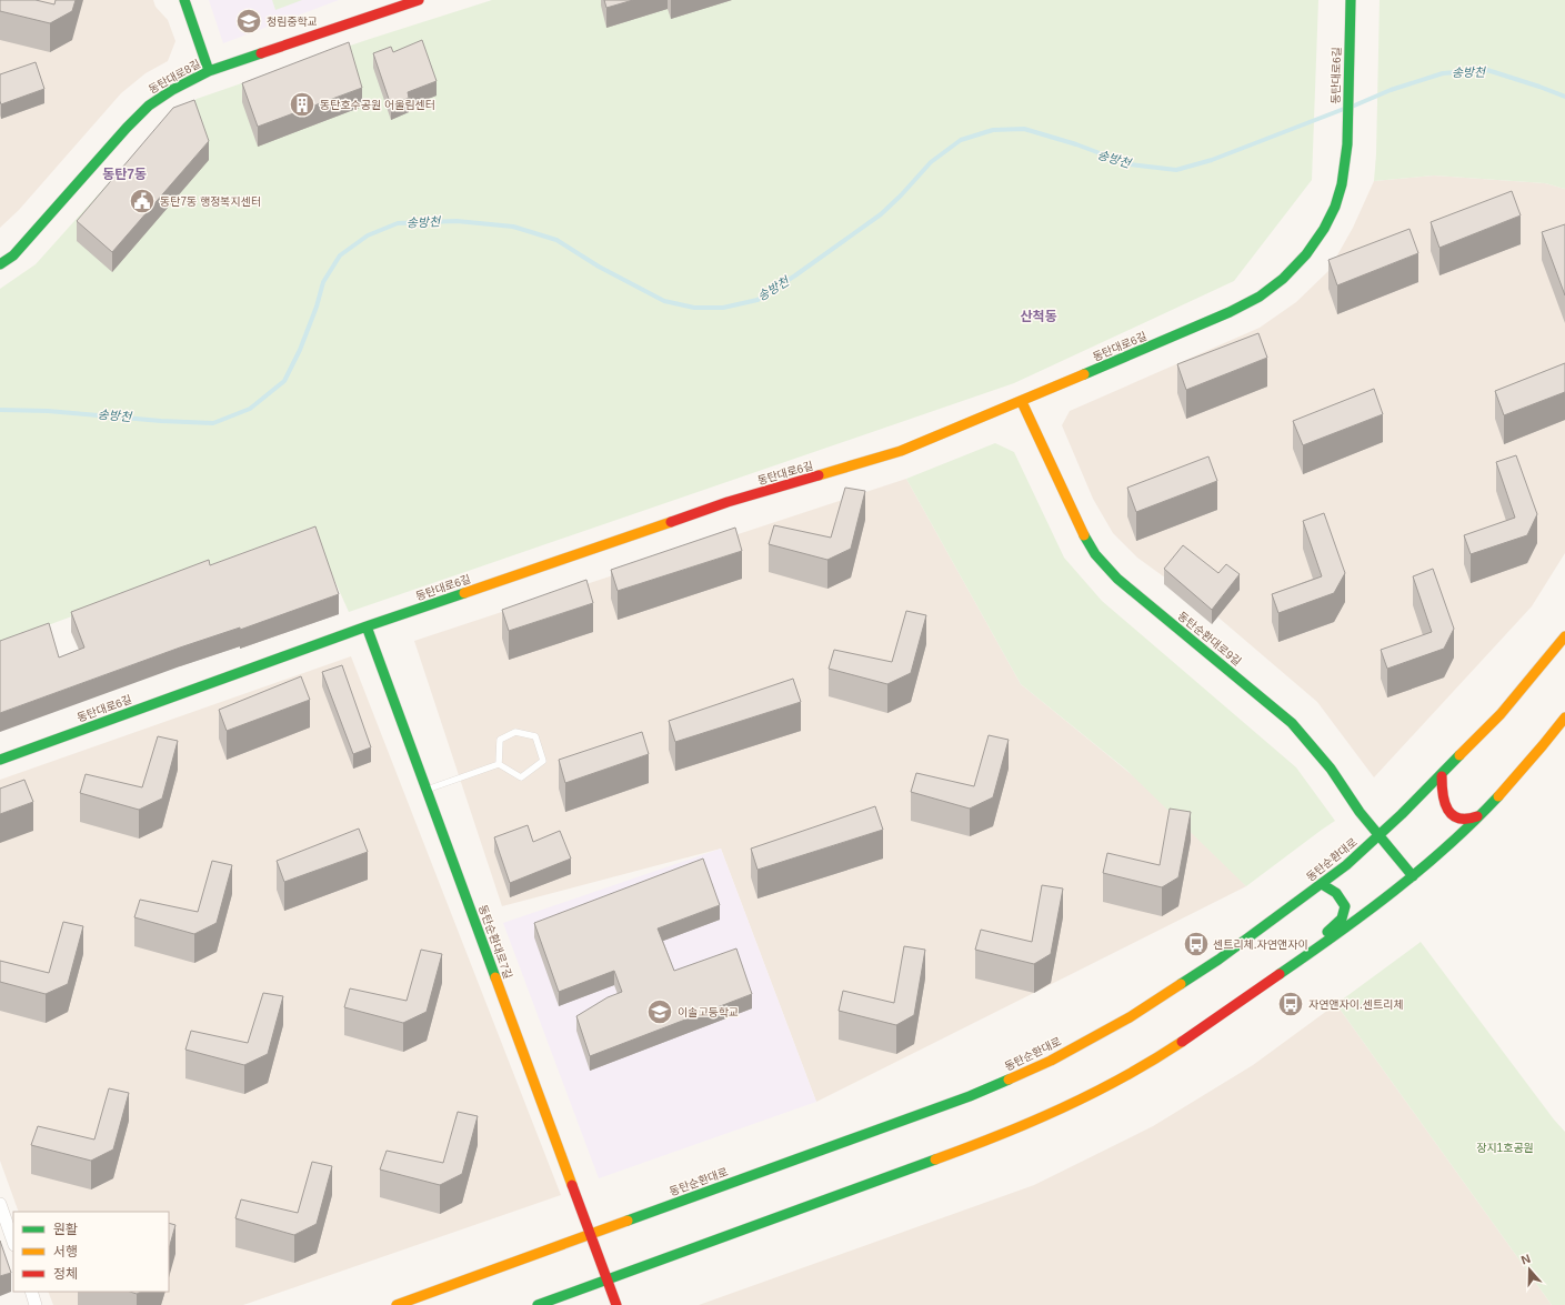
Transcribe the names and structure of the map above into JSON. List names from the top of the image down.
{
  "streets": {
    "street": [
      "동탄대로6길",
      "동탄대로8길",
      "동탄순환대로9길",
      "동탄순환대로",
      "동탄순환대로7길"
    ]
  },
  "crossings": [
    ["동탄대로6길", "동탄순환대로9길"],
    ["동탄대로6길", "동탄순환대로7길"],
    ["동탄순환대로9길", "동탄순환대로"],
    ["동탄순환대로", "동탄순환대로7길"]
  ],
  "districts": ["동탄7동", "산척동"],
  "water": ["송방천"],
  "parks": ["장지1호공원"],
  "places": {
    "school or university": ["청림중학교", "이솔고등학교"],
    "building": ["동탄호수공원 어울림센터"],
    "public building": ["동탄7동 행정복지센터"],
    "bus stop": ["센트리체.자연앤자이", "자연앤자이.센트리체"]
  },
  "legend": ["원활", "서행", "정체"],
  "north": "top"
}
